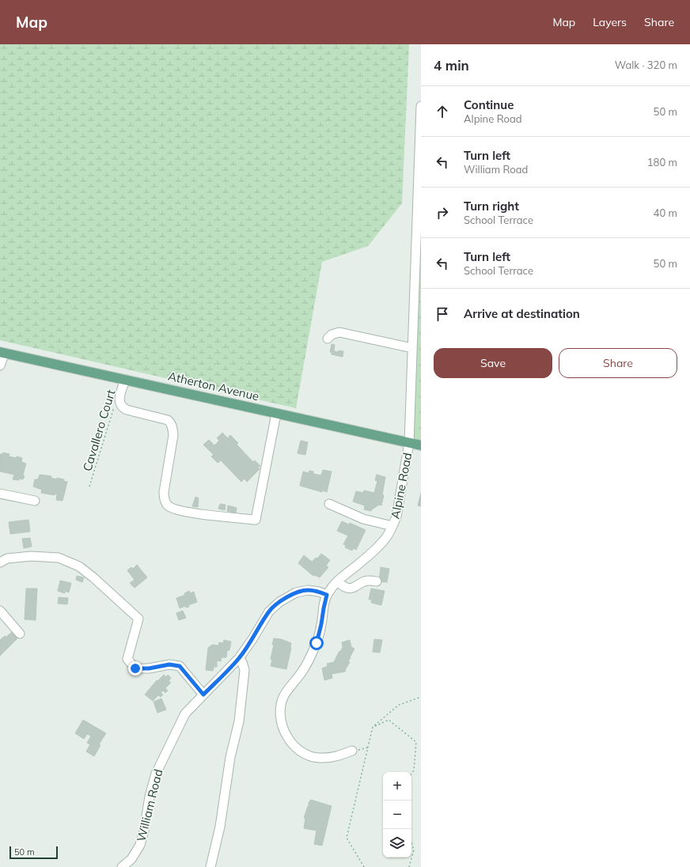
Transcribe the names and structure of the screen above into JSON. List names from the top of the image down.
{
  "streets": {
    "main road": ["Atherton Avenue"],
    "street": ["Alpine Road", "William Road"],
    "path": ["Cavallero Court"]
  },
  "crossings": [
    ["Atherton Avenue", "Alpine Road"],
    ["Alpine Road", "William Road"]
  ],
  "scale_bar": "50 m",
  "page": {
    "header": "Map",
    "nav": ["Map", "Layers", "Share"],
    "heading": ["4 min", "Walk · 320 m"],
    "list": [
      ["Continue", "Alpine Road", "50 m"],
      ["Turn left", "William Road", "180 m"],
      ["Turn right", "School Terrace", "40 m"],
      ["Turn left", "School Terrace", "50 m"],
      "Arrive at destination"
    ],
    "buttons": ["Save", "Share"],
    "map_buttons": ["+", "−"],
    "scale": "50 m"
  }
}
